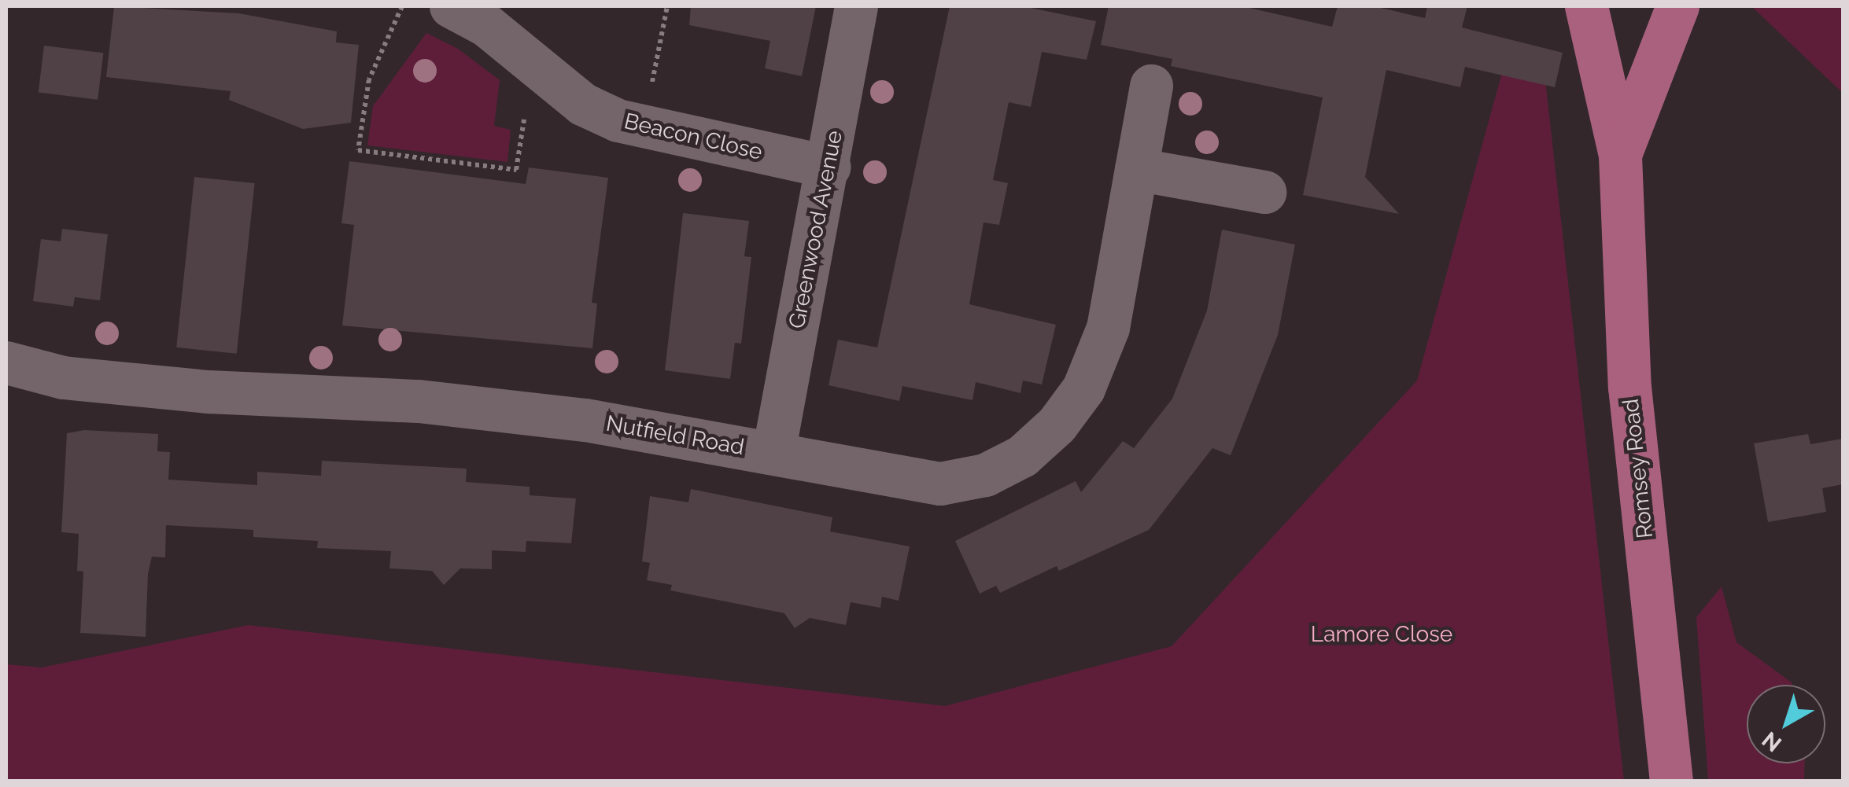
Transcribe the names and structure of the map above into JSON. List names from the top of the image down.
{
  "streets": {
    "main road": ["Romsey Road"],
    "street": ["Beacon Close", "Greenwood Avenue", "Nutfield Road"]
  },
  "crossings": [
    ["Beacon Close", "Greenwood Avenue"],
    ["Greenwood Avenue", "Nutfield Road"]
  ],
  "parks": ["Lamore Close"],
  "north": "bottom left"
}
